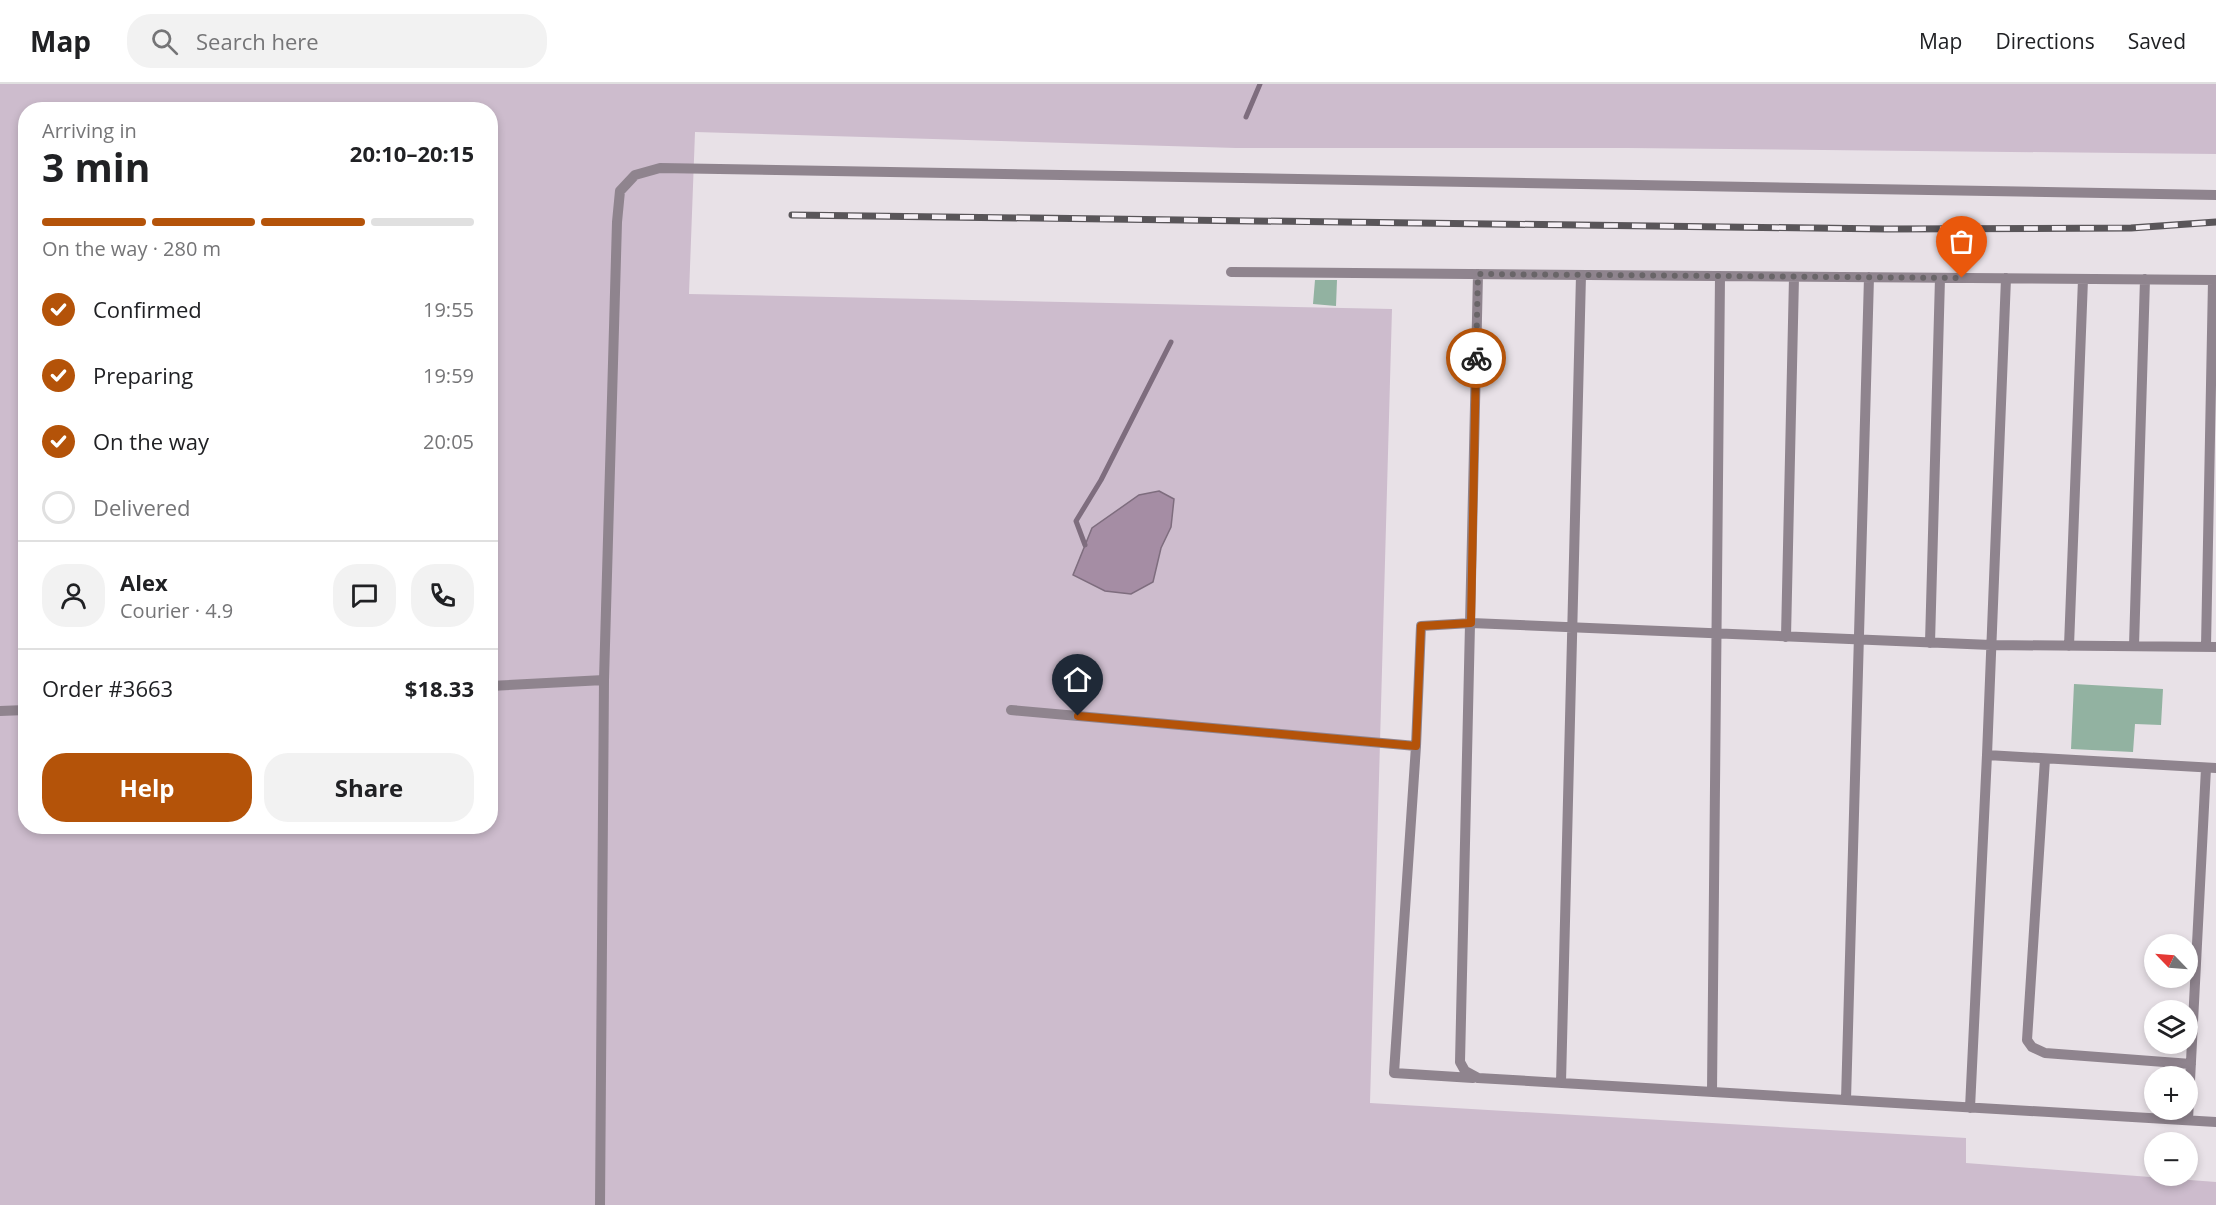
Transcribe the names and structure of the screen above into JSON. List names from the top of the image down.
{
  "north": "top left",
  "page": {
    "header": "Map",
    "search": "Search here",
    "nav": ["Map", "Directions", "Saved"],
    "heading": ["3 min", "Arriving in", "20:10–20:15"],
    "panel": [
      "Alex",
      "Courier · 4.9",
      "Order #3663",
      "$18.33"
    ],
    "bar": "On the way · 280 m",
    "list": [
      ["Confirmed", "19:55"],
      ["Preparing", "19:59"],
      ["On the way", "20:05"],
      "Delivered"
    ],
    "buttons": ["Help", "Share"],
    "map_buttons": ["+", "−"]
  }
}
